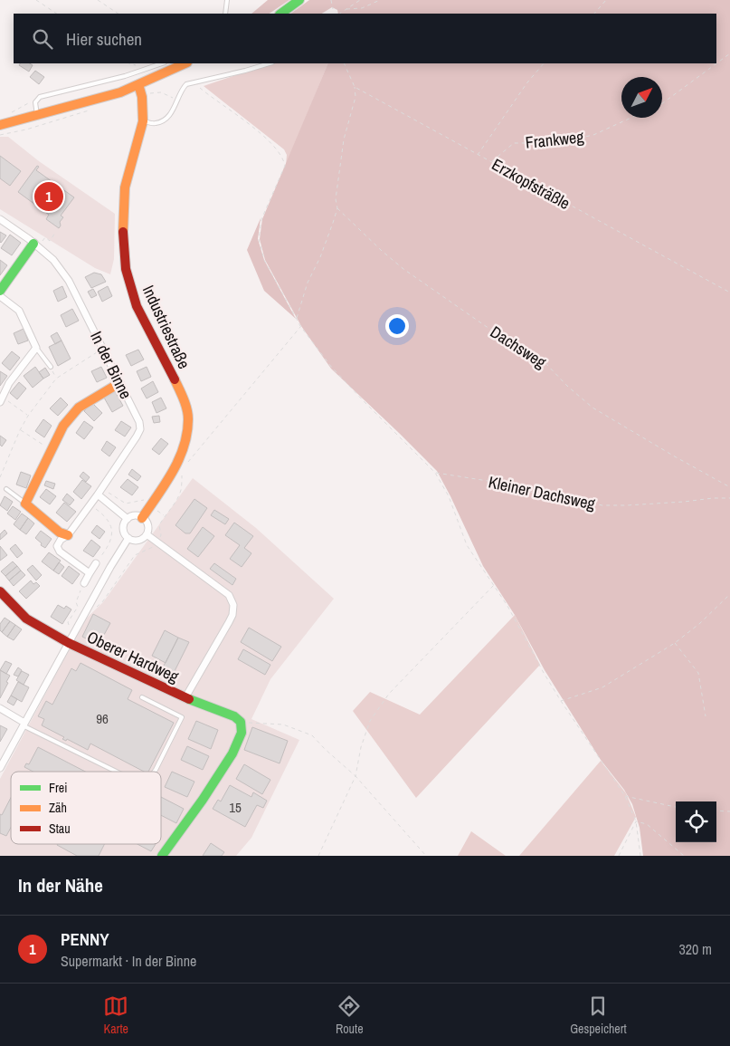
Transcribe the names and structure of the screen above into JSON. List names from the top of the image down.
{
  "streets": {
    "street": ["Industriestraße", "In der Binne", "Oberer Hardweg"],
    "path": [
      "Frankweg",
      "Erzkopfsträßle",
      "Dachsweg",
      "Kleiner Dachsweg"
    ]
  },
  "crossings": [
    ["Frankweg", "Erzkopfsträßle"],
    ["Industriestraße", "Oberer Hardweg"]
  ],
  "house_numbers": ["96", "15"],
  "legend": ["Frei", "Zäh", "Stau"],
  "north": "top right",
  "page": {
    "search": "Hier suchen",
    "pins": "1",
    "heading": "In der Nähe",
    "list": [
      {
        "mark": "1",
        "name": "PENNY",
        "note": "Supermarkt · In der Binne",
        "value": "320 m"
      }
    ],
    "nav": ["Karte", "Route", "Gespeichert"]
  }
}
